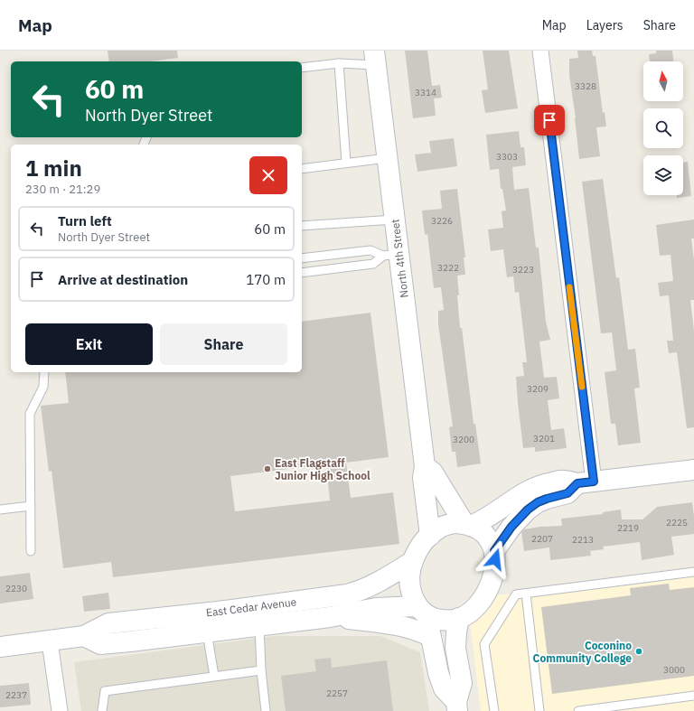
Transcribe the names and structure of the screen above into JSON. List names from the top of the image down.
{
  "streets": {
    "main road": ["North 4th Street", "East Cedar Avenue"]
  },
  "crossings": [
    ["North 4th Street", "East Cedar Avenue"]
  ],
  "places": ["East Flagstaff Junior High School", "Coconino Community College"],
  "house_numbers": [
    "3328",
    "3314",
    "3303",
    "3226",
    "3222",
    "3223",
    "3209",
    "3201",
    "3200",
    "2225",
    "2219",
    "2207",
    "2213",
    "2230",
    "3000",
    "2257",
    "2237"
  ],
  "north": "top",
  "page": {
    "header": "Map",
    "nav": ["Map", "Layers", "Share"],
    "turn": ["60 m", "North Dyer Street"],
    "heading": ["1 min", "230 m · 21:29"],
    "list": [
      {
        "name": "Turn left",
        "note": "North Dyer Street",
        "value": "60 m"
      },
      {
        "name": "Arrive at destination",
        "value": "170 m"
      }
    ],
    "buttons": ["Exit", "Share"]
  }
}
